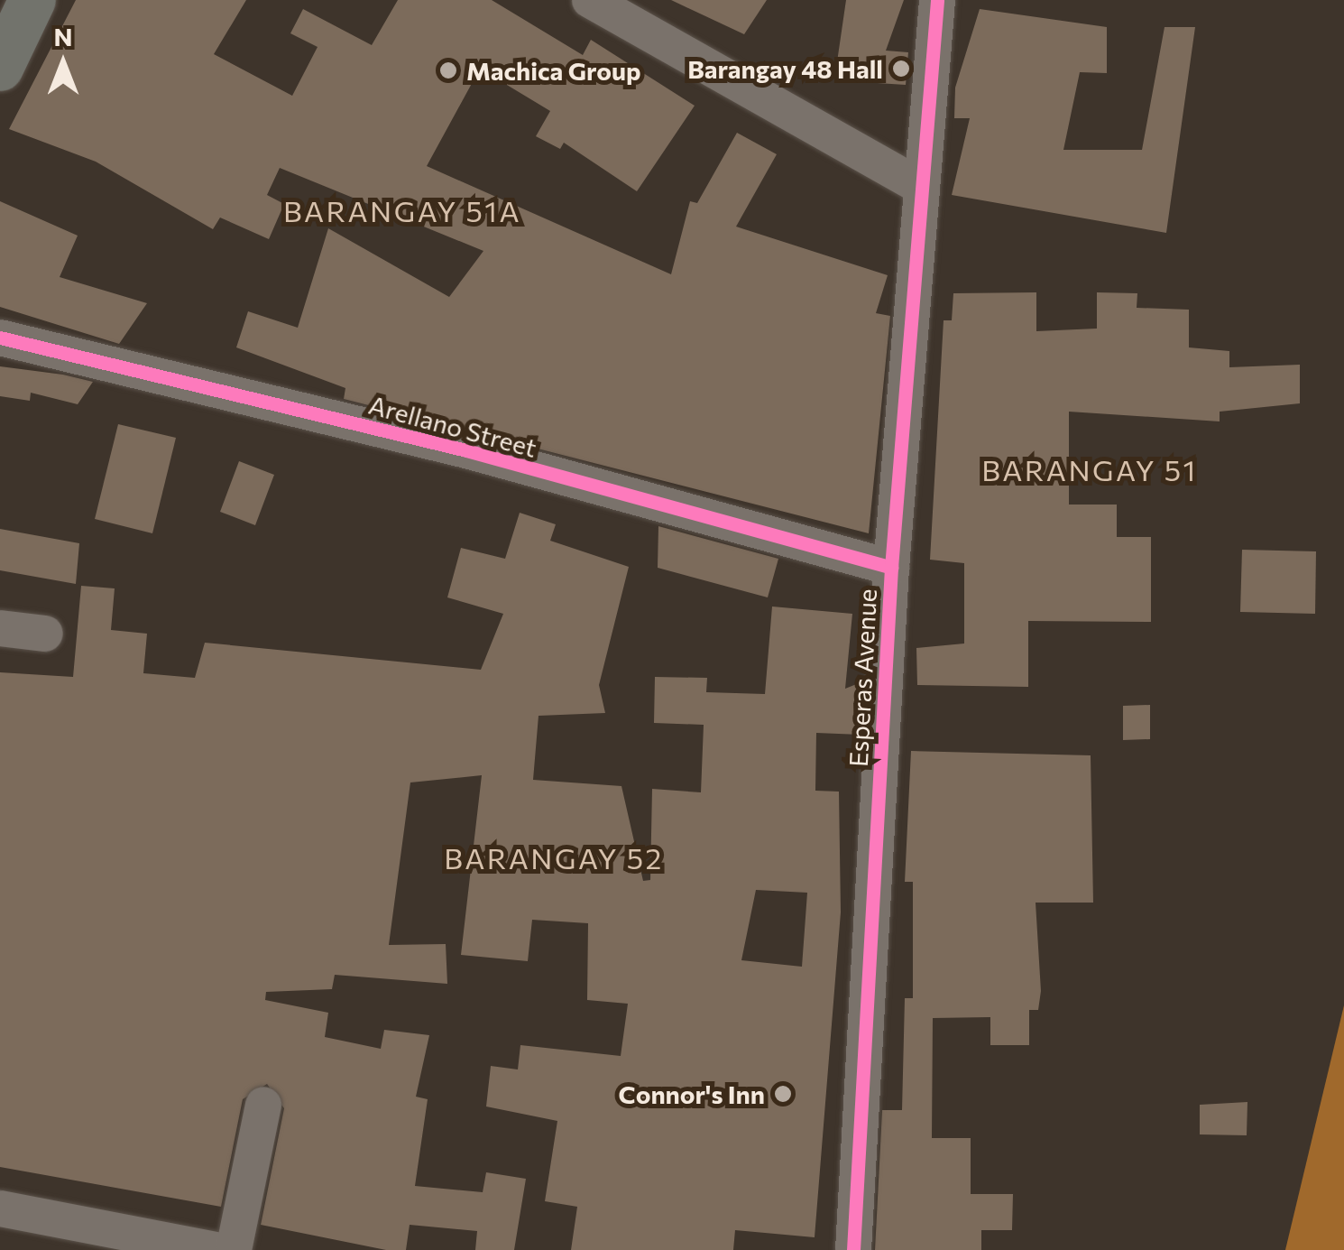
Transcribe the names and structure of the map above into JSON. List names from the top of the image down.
{
  "streets": {
    "street": ["Arellano Street", "Esperas Avenue"]
  },
  "crossings": [
    ["Arellano Street", "Esperas Avenue"]
  ],
  "districts": ["BARANGAY 51A", "BARANGAY 51", "BARANGAY 52"],
  "places": ["Barangay 48 Hall", "Machica Group", "Connor's Inn"],
  "north": "top"
}
